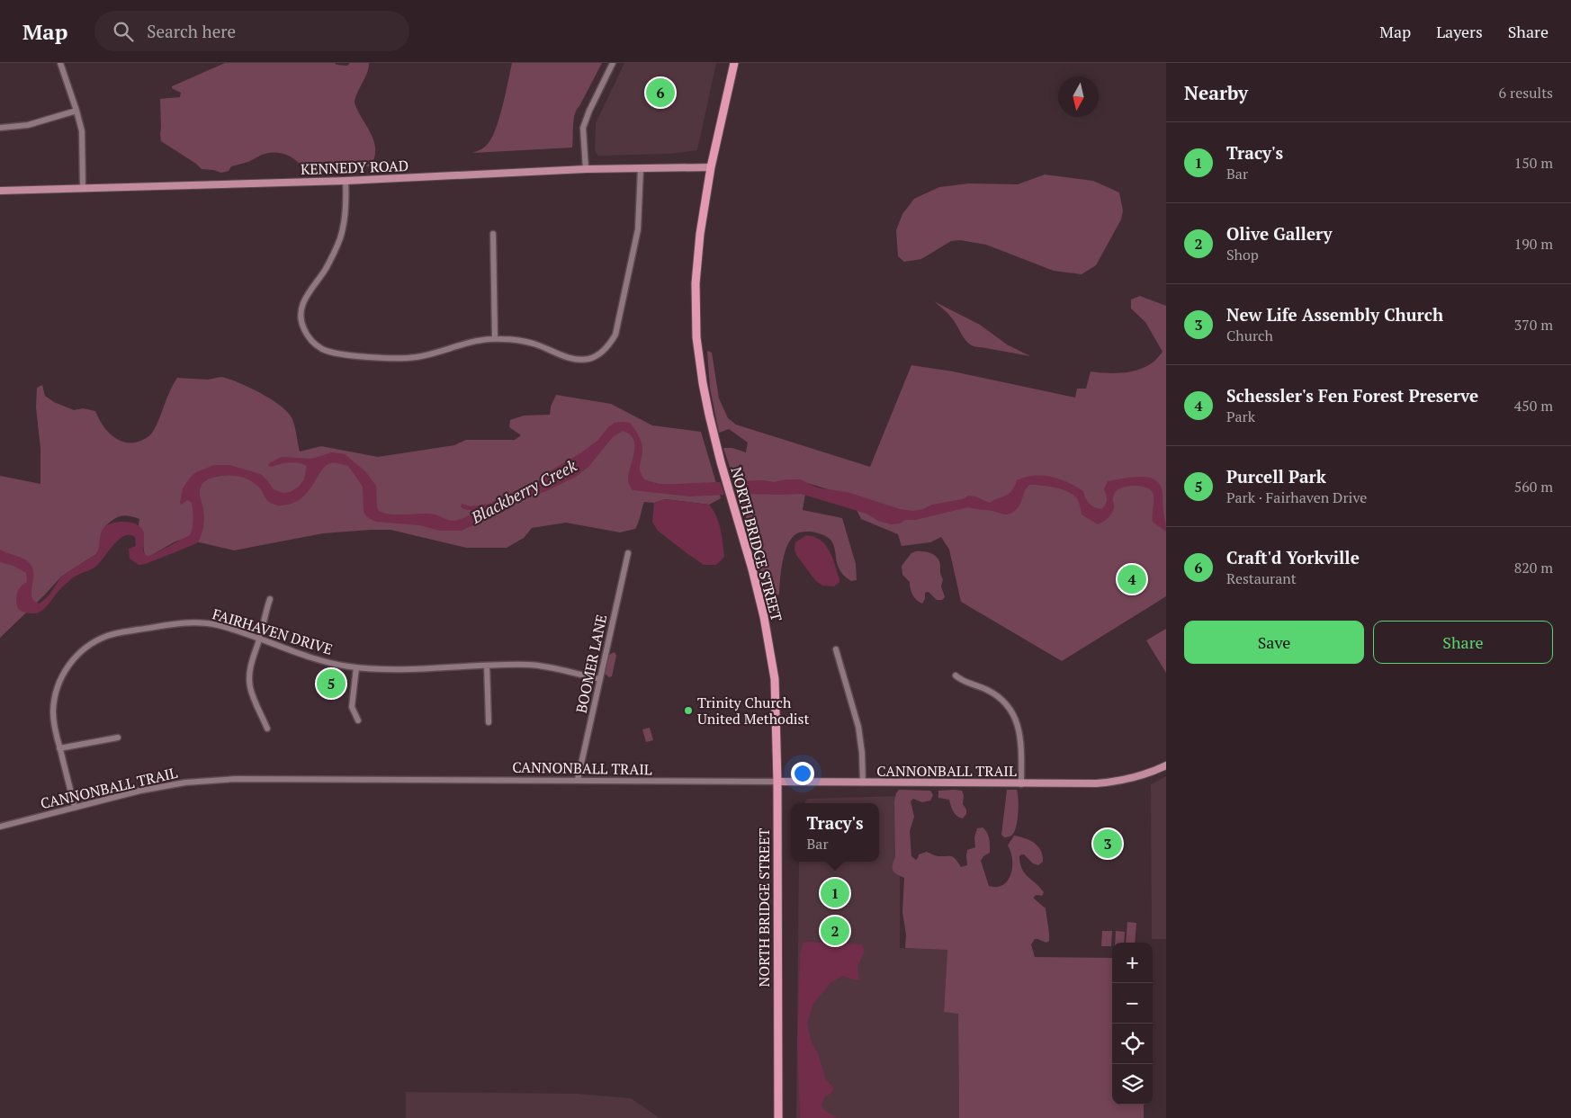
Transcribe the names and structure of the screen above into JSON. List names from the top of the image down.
{
  "streets": {
    "highway": ["NORTH BRIDGE STREET"],
    "main road": ["KENNEDY ROAD", "CANNONBALL TRAIL"],
    "street": ["FAIRHAVEN DRIVE", "BOOMER LANE"]
  },
  "crossings": [
    ["KENNEDY ROAD", "NORTH BRIDGE STREET"],
    ["NORTH BRIDGE STREET", "CANNONBALL TRAIL"],
    ["FAIRHAVEN DRIVE", "BOOMER LANE"],
    ["FAIRHAVEN DRIVE", "CANNONBALL TRAIL"],
    ["BOOMER LANE", "CANNONBALL TRAIL"]
  ],
  "water": ["Blackberry Creek"],
  "places": ["Trinity Church United Methodist"],
  "north": "bottom",
  "page": {
    "header": "Map",
    "search": "Search here",
    "nav": ["Map", "Layers", "Share"],
    "heading": ["Nearby", "6 results"],
    "pins": [
      "6",
      "4",
      "5",
      "3",
      "1",
      "2"
    ],
    "list": [
      {
        "mark": "1",
        "name": "Tracy's",
        "note": "Bar",
        "value": "150 m"
      },
      {
        "mark": "2",
        "name": "Olive Gallery",
        "note": "Shop",
        "value": "190 m"
      },
      {
        "mark": "3",
        "name": "New Life Assembly Church",
        "note": "Church",
        "value": "370 m"
      },
      {
        "mark": "4",
        "name": "Schessler's Fen Forest Preserve",
        "note": "Park",
        "value": "450 m"
      },
      {
        "mark": "5",
        "name": "Purcell Park",
        "note": "Park · Fairhaven Drive",
        "value": "560 m"
      },
      {
        "mark": "6",
        "name": "Craft'd Yorkville",
        "note": "Restaurant",
        "value": "820 m"
      }
    ],
    "buttons": ["Save", "Share"],
    "popup": ["Tracy's", "Bar"],
    "map_buttons": ["+", "−"]
  }
}
